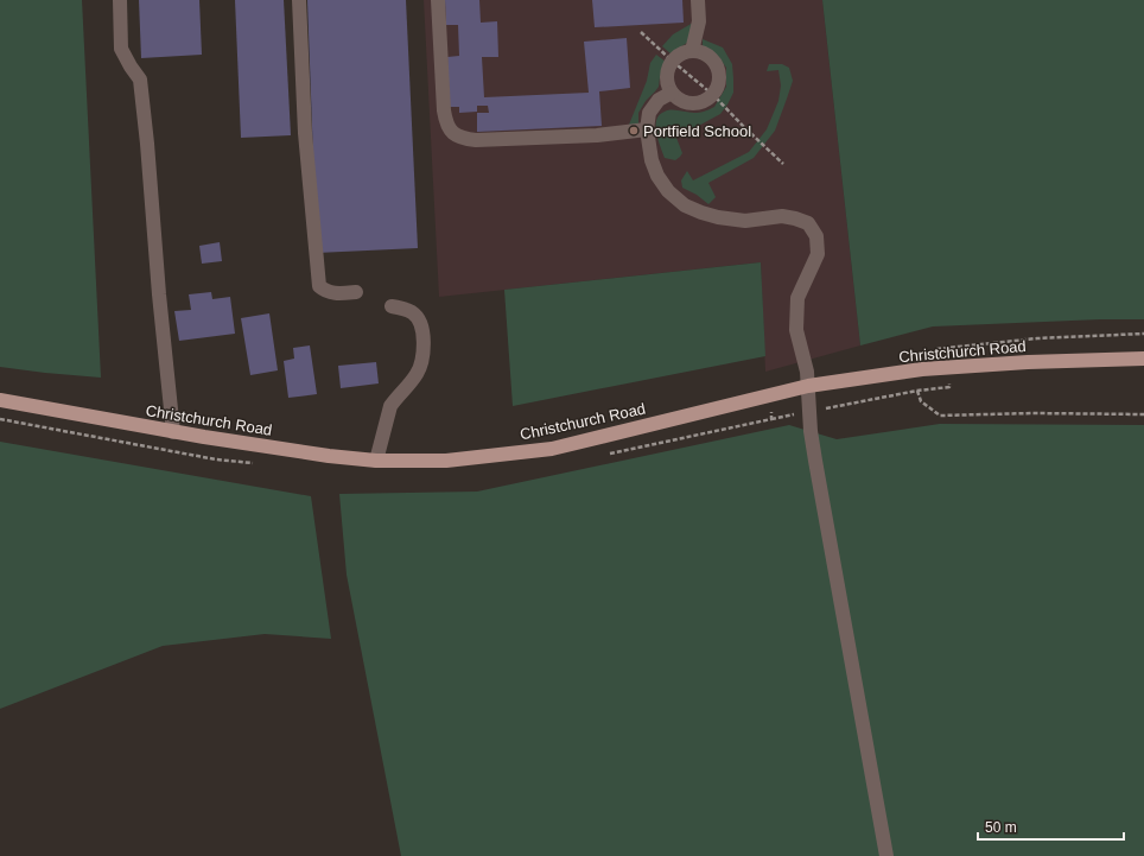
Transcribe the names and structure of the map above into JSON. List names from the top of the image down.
{
  "streets": {
    "main road": ["Christchurch Road"]
  },
  "places": ["Portfield School"],
  "scale_bar": "50 m"
}
